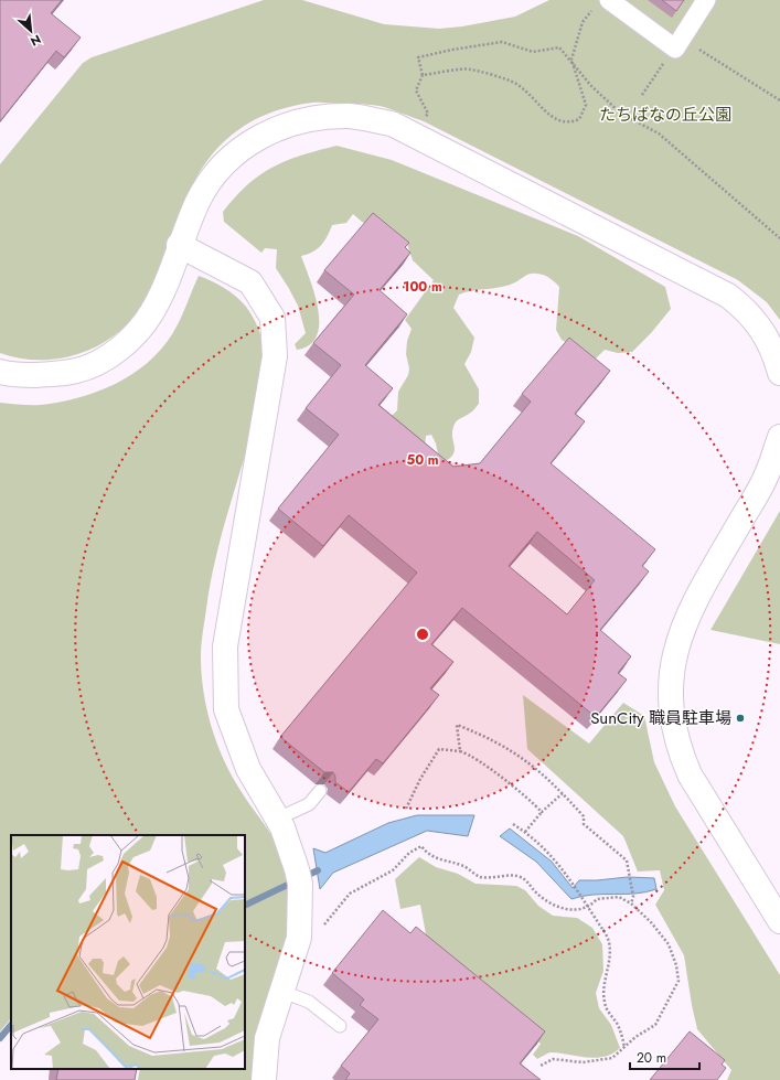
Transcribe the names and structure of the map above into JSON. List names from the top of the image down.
{
  "parks": ["たちばなの丘公園"],
  "places": ["SunCity 職員駐車場"],
  "scale_bar": "20 m",
  "north": "bottom right",
  "rings": ["100 m", "50 m"]
}
